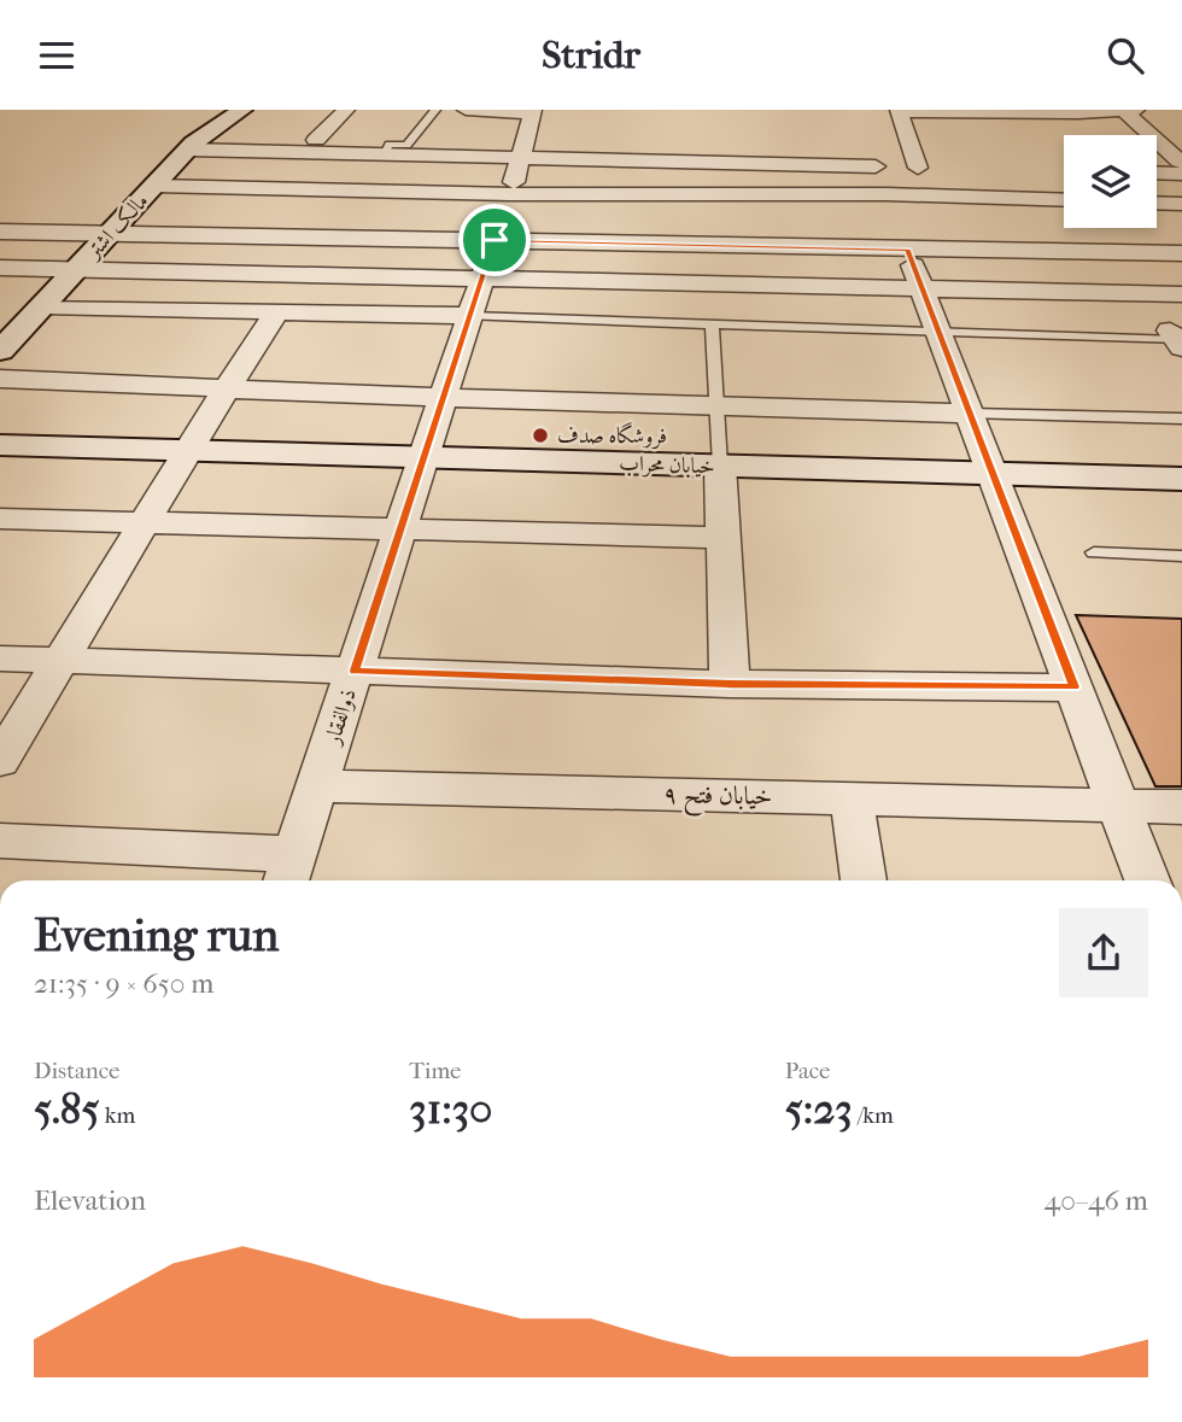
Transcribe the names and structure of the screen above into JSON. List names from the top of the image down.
{
  "streets": {
    "street": [
      "مالک اشتر",
      "خیابان محراب",
      "ذوالفقار",
      "خیابان فتح ۹"
    ]
  },
  "crossings": [
    ["خیابان محراب", "ذوالفقار"],
    ["ذوالفقار", "خیابان فتح ۹"]
  ],
  "places": ["فروشگاه صدف"],
  "page": {
    "header": "Stridr",
    "heading": ["Evening run", "21:35 · 9 × 650 m"],
    "stats": [
      ["Distance", "5.85 km"],
      ["Time", "31:30"],
      ["Pace", "5:23 /km"]
    ],
    "chart": ["Elevation", "40–46 m"]
  }
}
